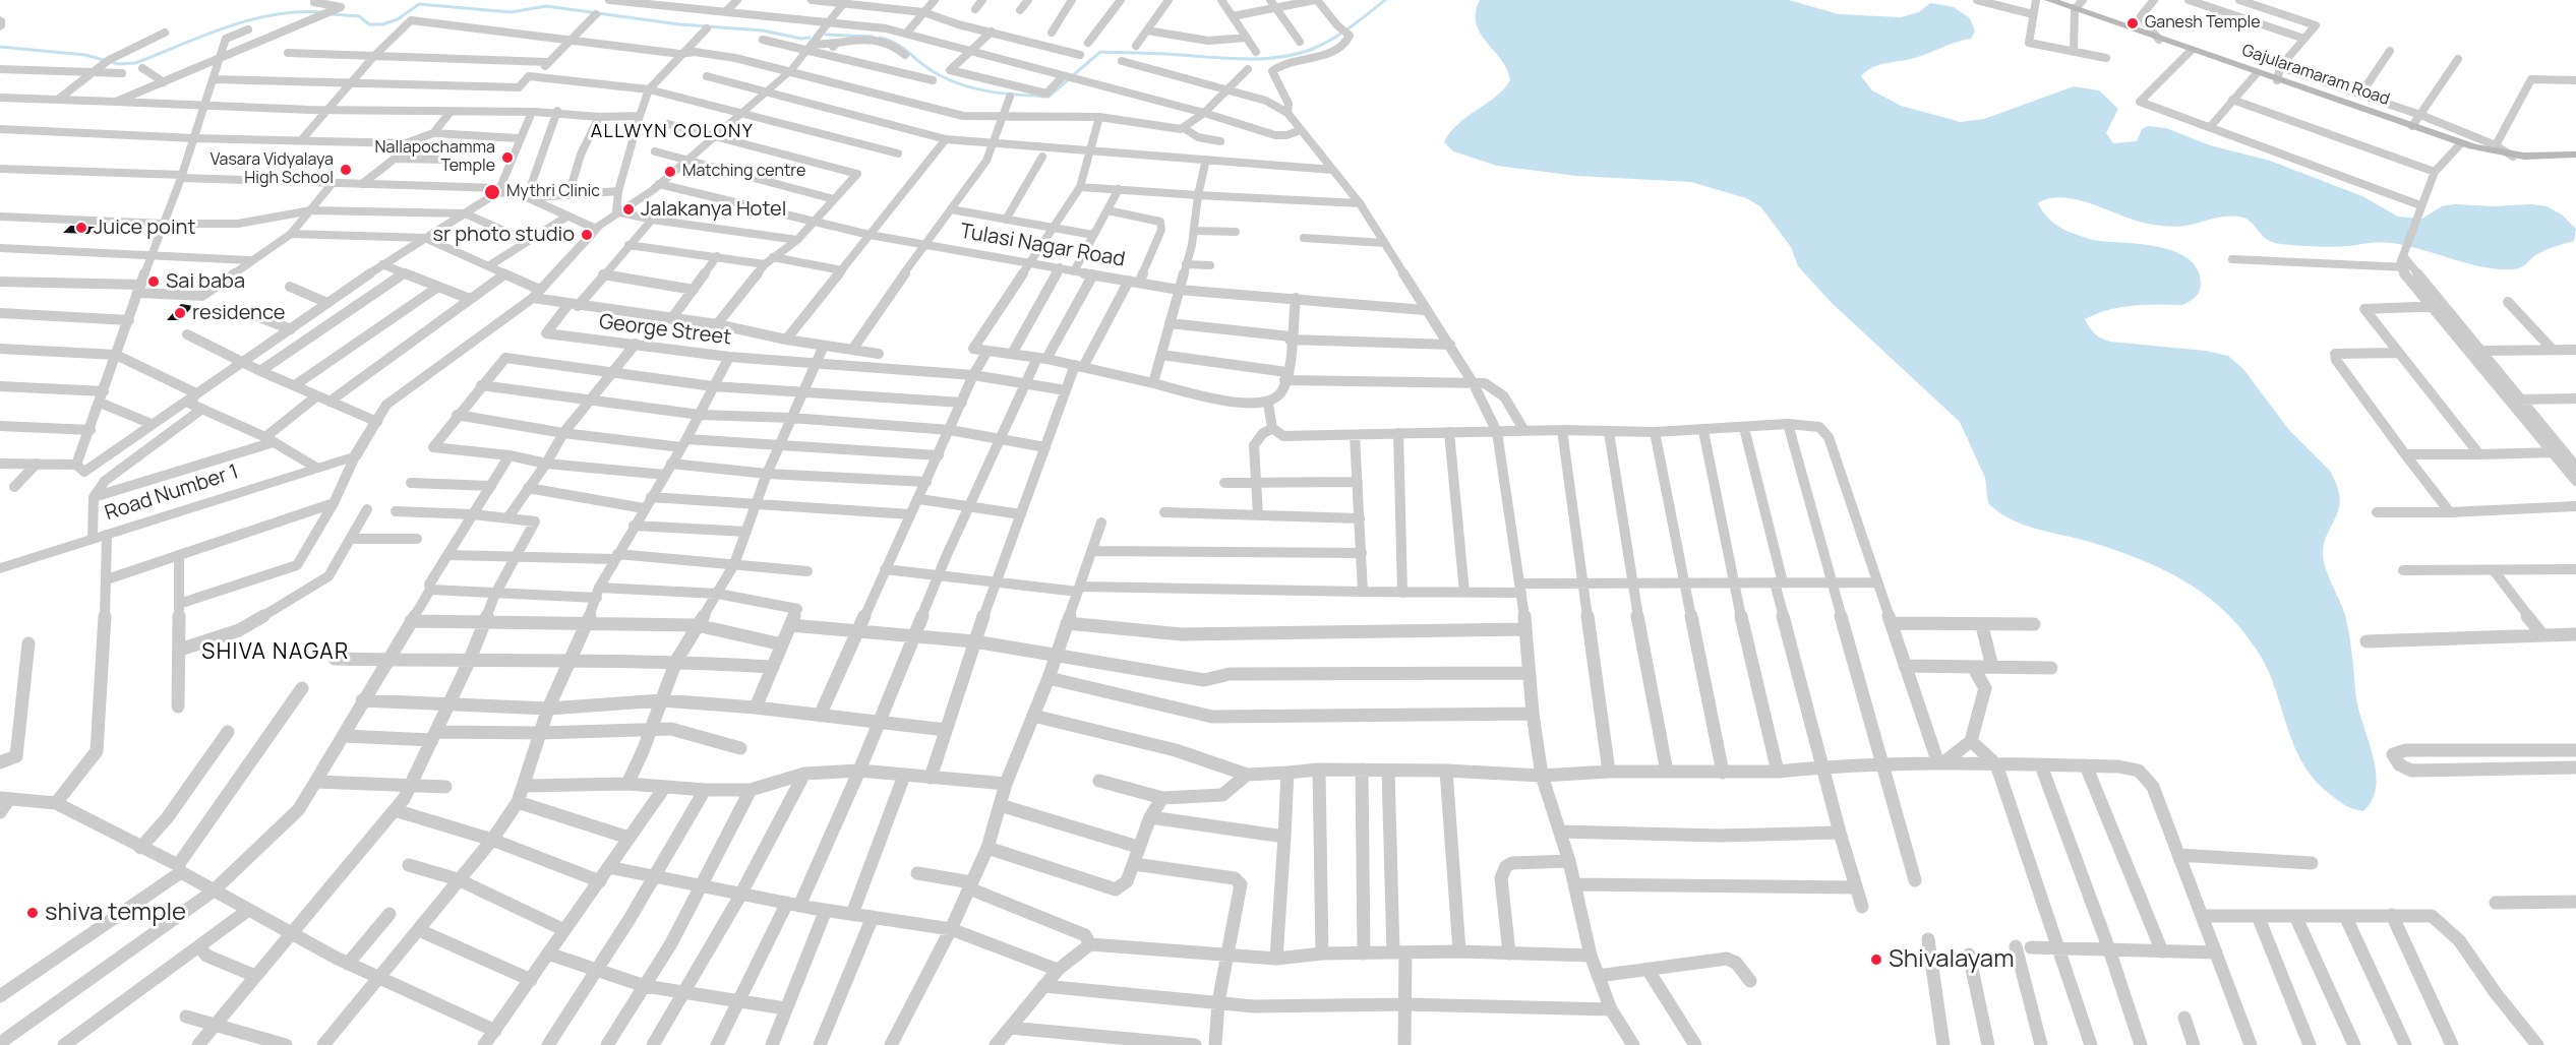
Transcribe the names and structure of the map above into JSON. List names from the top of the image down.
{
  "streets": {
    "main road": ["Gajularamaram Road"],
    "street": ["Tulasi Nagar Road", "George Street", "Road Number 1"]
  },
  "districts": ["ALLWYN COLONY", "SHIVA NAGAR"],
  "places": [
    "Ganesh Temple",
    "Nallapochamma Temple",
    "Vasara Vidyalaya High School",
    "Matching centre",
    "Mythri Clinic",
    "Jalakanya Hotel",
    "Juice point",
    "sr photo studio",
    "Sai baba",
    "residence",
    "shiva temple",
    "Shivalayam"
  ]
}
